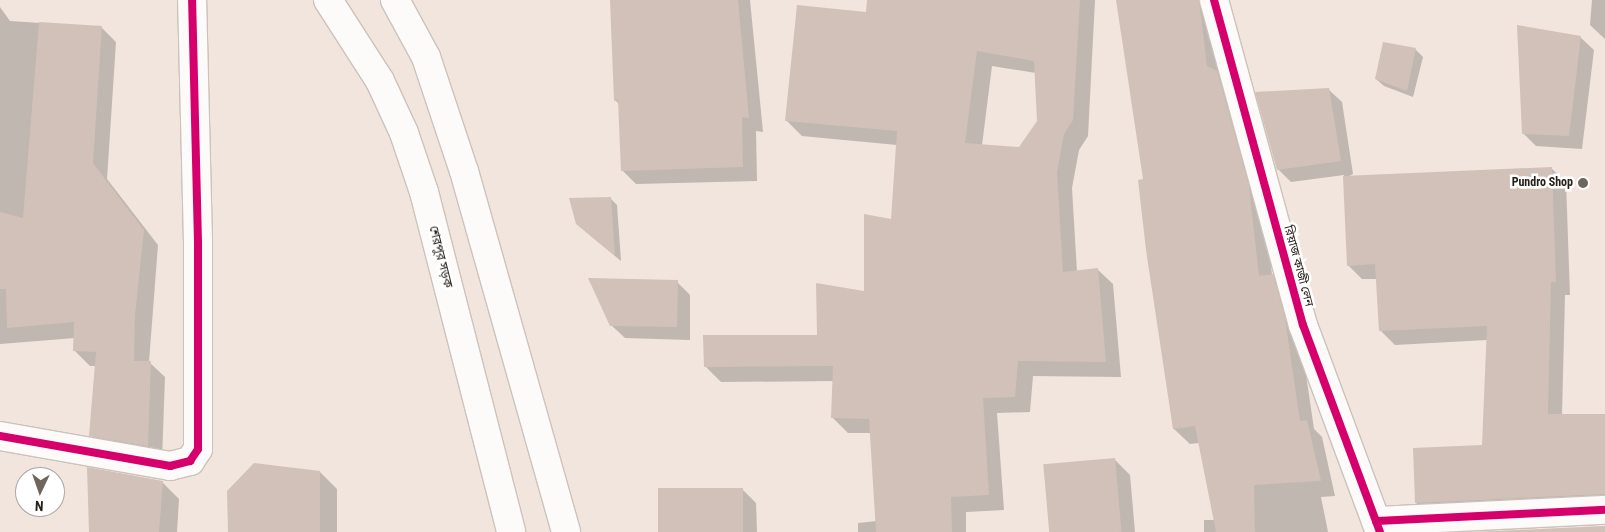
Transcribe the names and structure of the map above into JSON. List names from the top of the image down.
{
  "streets": {
    "main road": ["শেরপুর সড়ক", "রিয়াজ কাজী লেন"]
  },
  "places": ["Pundro Shop"],
  "north": "bottom"
}
